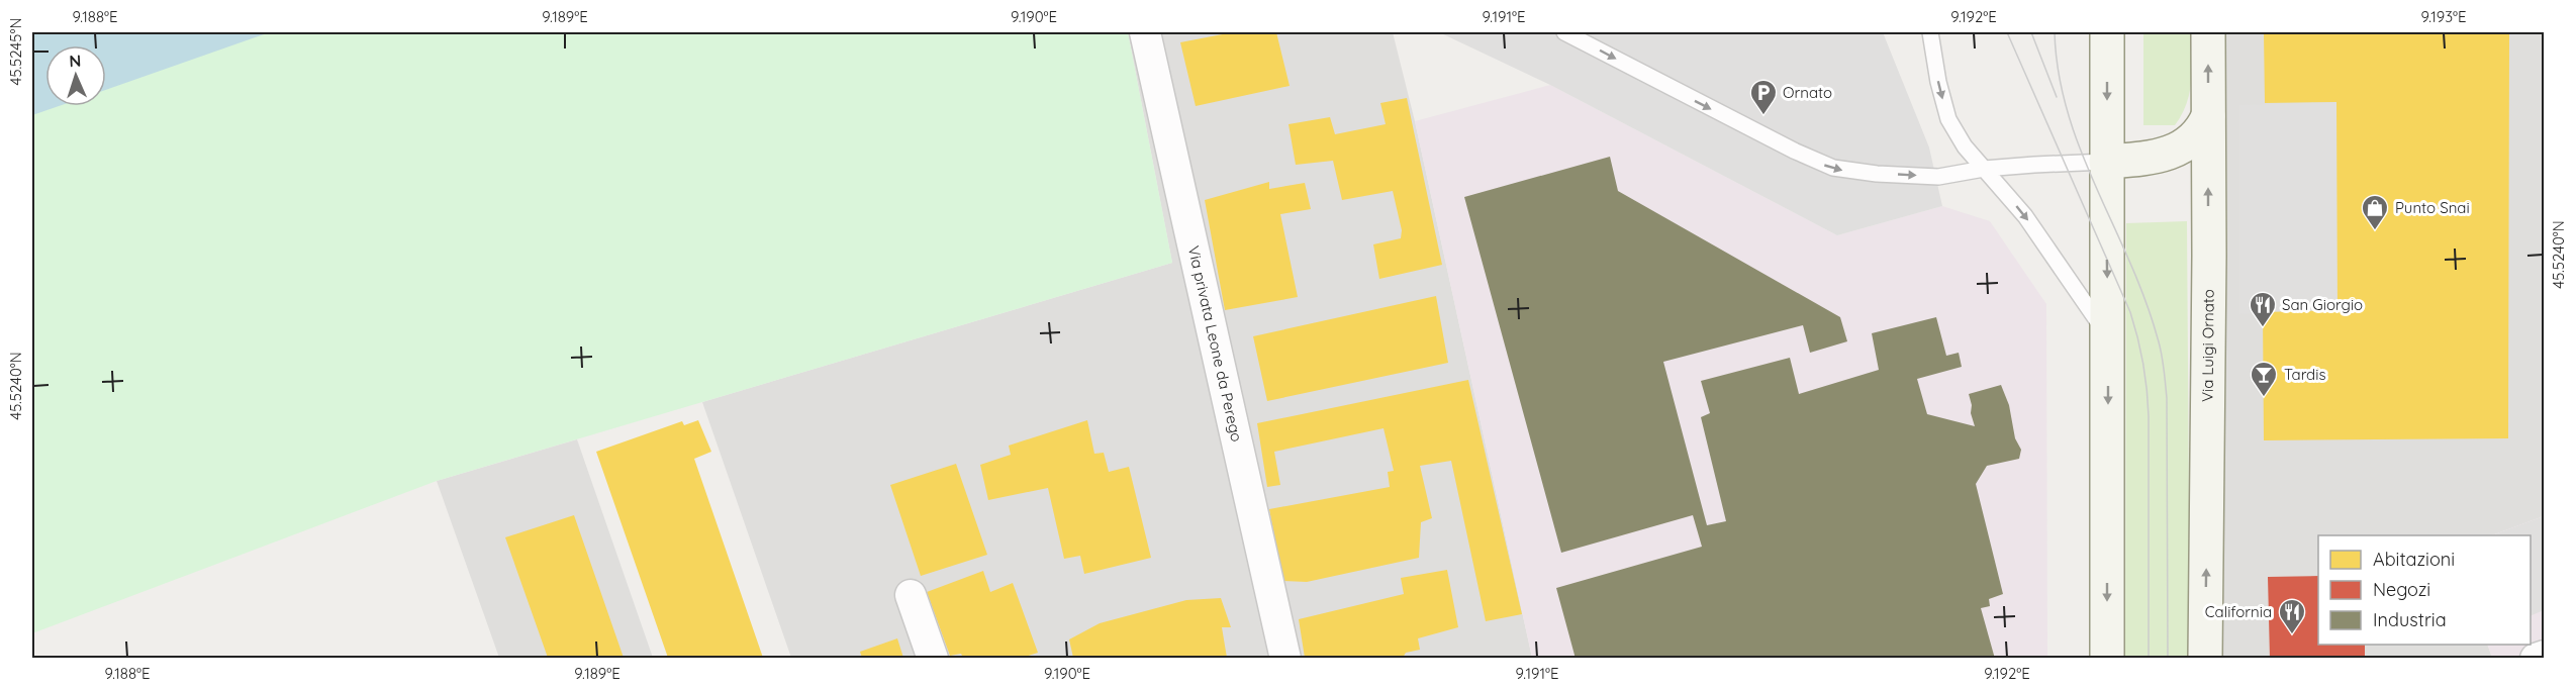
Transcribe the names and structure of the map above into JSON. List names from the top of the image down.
{
  "streets": {
    "main road": ["Via Luigi Ornato"],
    "street": ["Via privata Leone da Perego"]
  },
  "places": {
    "parking": ["Ornato"],
    "shop": ["Punto Snai"],
    "restaurant": ["San Giorgio", "California"],
    "bar": ["Tardis"]
  },
  "legend": ["Abitazioni", "Negozi", "Industria"],
  "north": "top",
  "coordinates": [
    "9.188°E",
    "9.189°E",
    "9.190°E",
    "9.191°E",
    "9.192°E",
    "9.193°E",
    "45.5245°N",
    "45.5240°N"
  ]
}
